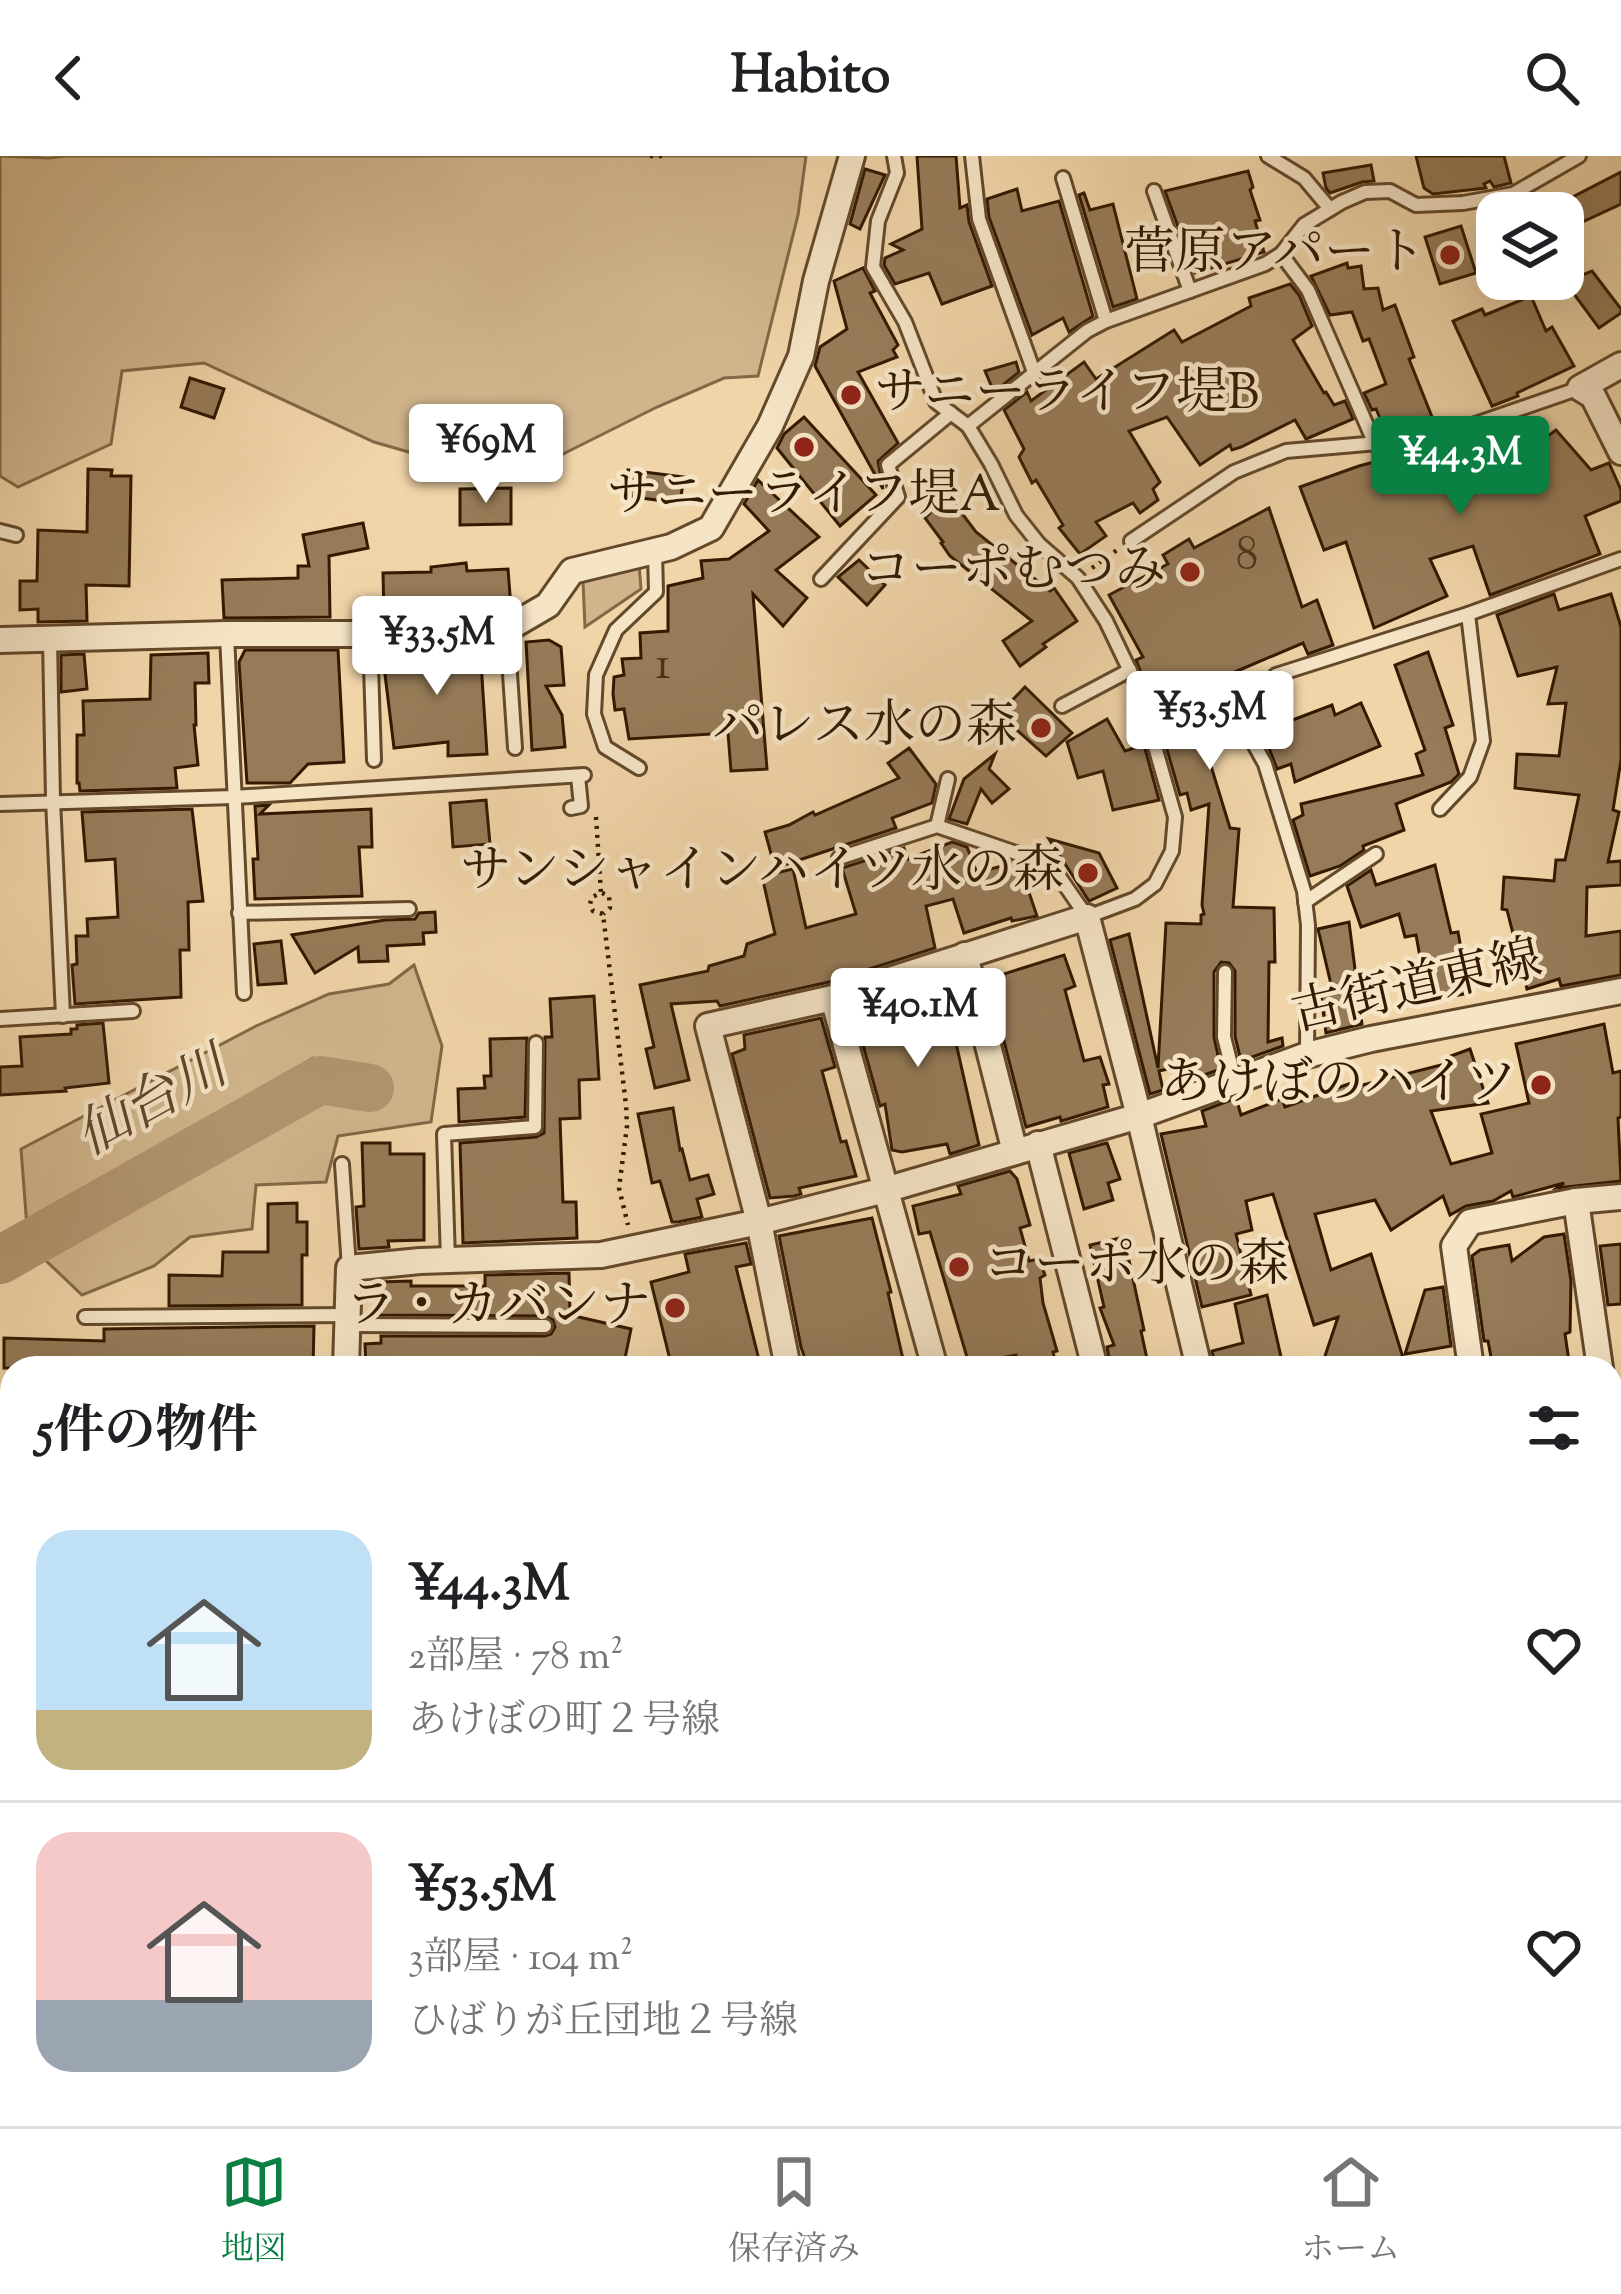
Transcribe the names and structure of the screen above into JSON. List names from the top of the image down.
{
  "streets": {
    "street": ["古街道東線"]
  },
  "water": ["仙台川"],
  "places": [
    "菅原アパート",
    "サニーライフ堤B",
    "サニーライフ堤A",
    "コーポむつみ",
    "パレス水の森",
    "サンシャインハイツ水の森",
    "あけぼのハイツ",
    "コーポ水の森",
    "ラ・カバンナ"
  ],
  "house_numbers": ["8", "1"],
  "page": {
    "header": "Habito",
    "price": [
      "¥69M",
      "¥44.3M",
      "¥33.5M",
      "¥53.5M",
      "¥40.1M"
    ],
    "heading": "5件の物件",
    "list": [
      {
        "name": "¥44.3M",
        "note": "2部屋 · 78 m² · あけぼの町２号線"
      },
      {
        "name": "¥53.5M",
        "note": "3部屋 · 104 m² · ひばりが丘団地２号線"
      }
    ],
    "tabs": ["地図", "保存済み", "ホーム"]
  }
}
